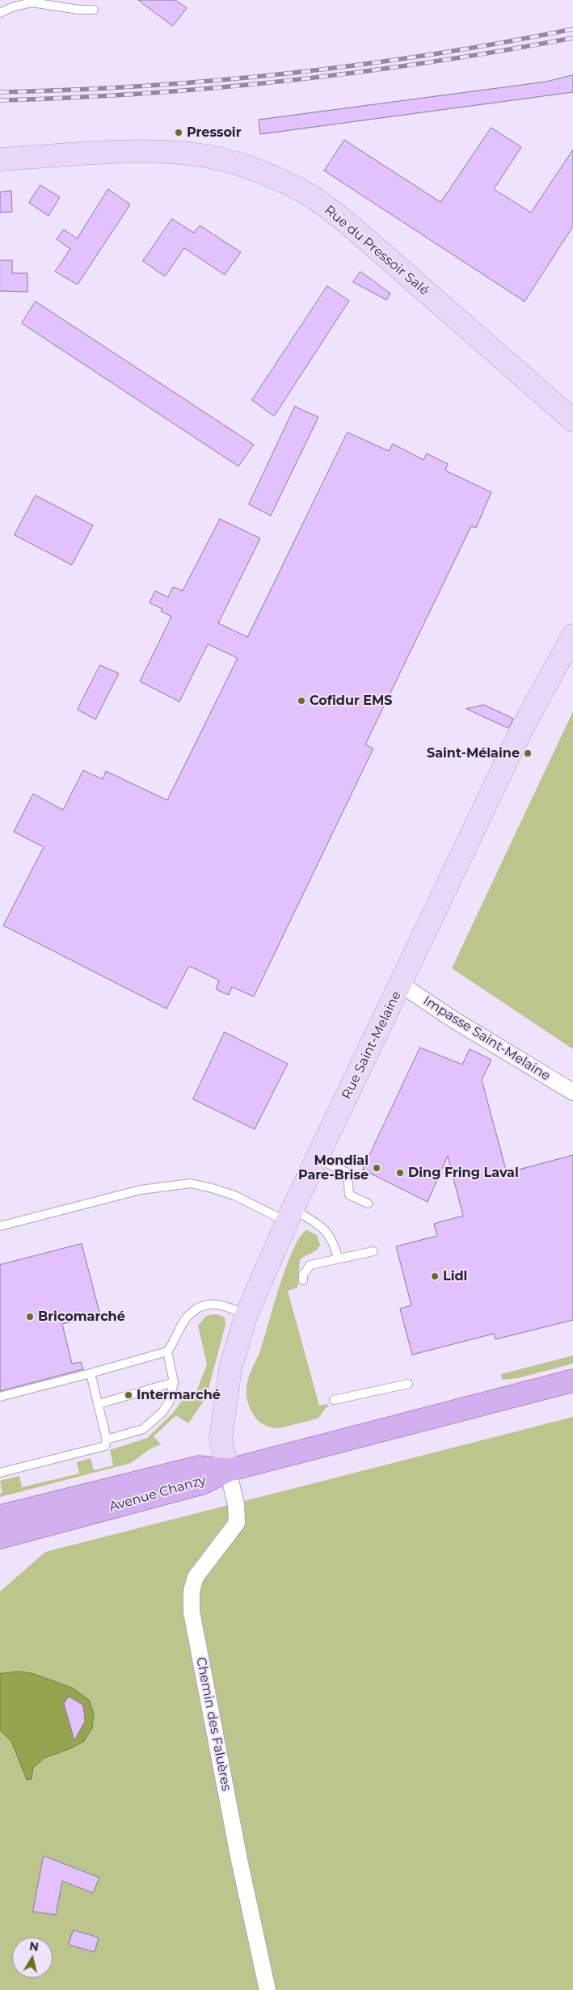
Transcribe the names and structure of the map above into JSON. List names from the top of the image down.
{
  "streets": {
    "main road": ["Rue du Pressoir Salé", "Rue Saint-Melaine", "Avenue Chanzy"],
    "street": ["Impasse Saint-Melaine", "Chemin des Faluères"]
  },
  "crossings": [
    ["Impasse Saint-Melaine", "Rue Saint-Melaine"],
    ["Rue Saint-Melaine", "Avenue Chanzy"],
    ["Rue Saint-Melaine", "Chemin des Faluères"],
    ["Avenue Chanzy", "Chemin des Faluères"]
  ],
  "places": [
    "Pressoir",
    "Cofidur EMS",
    "Saint-Mélaine",
    "Mondial Pare-Brise",
    "Ding Fring Laval",
    "Lidl",
    "Bricomarché",
    "Intermarché"
  ],
  "north": "top"
}
